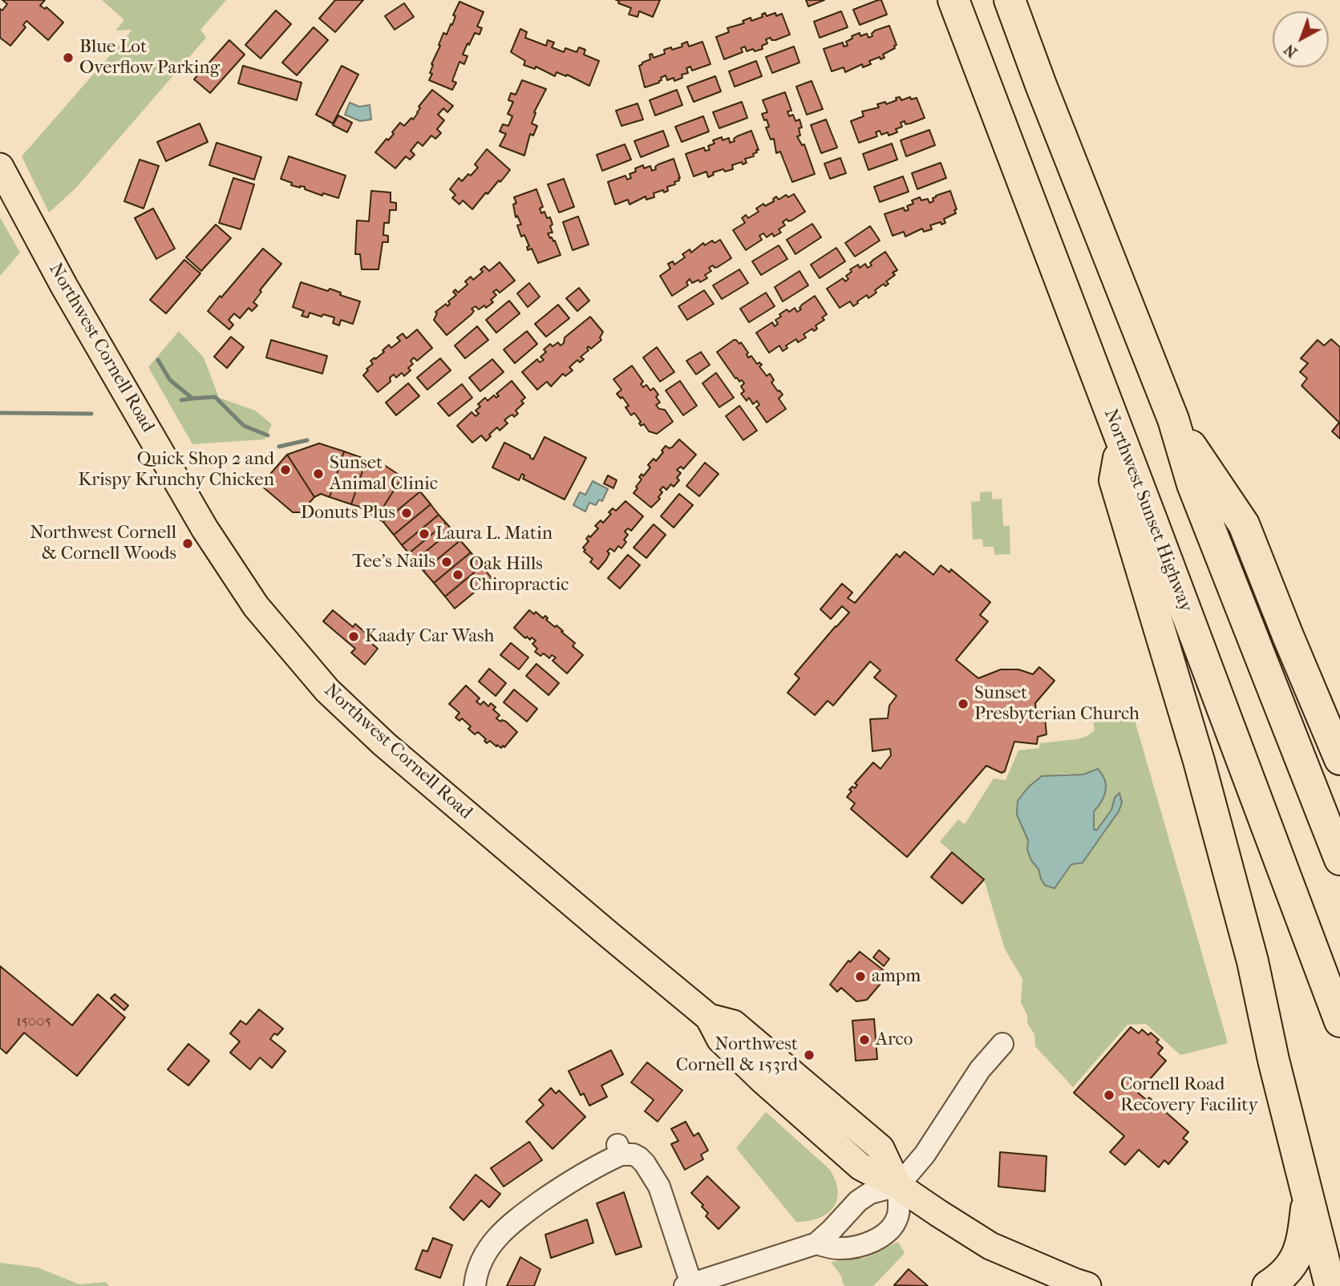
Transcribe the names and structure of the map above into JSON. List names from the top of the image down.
{
  "streets": {
    "highway": ["Northwest Sunset Highway"],
    "main road": ["Northwest Cornell Road"]
  },
  "places": [
    "Blue Lot Overflow Parking",
    "Quick Shop 2 and Krispy Krunchy Chicken",
    "Sunset Animal Clinic",
    "Donuts Plus",
    "Laura L. Matin",
    "Northwest Cornell & Cornell Woods",
    "Tee's Nails",
    "Oak Hills Chiropractic",
    "Kaady Car Wash",
    "Sunset Presbyterian Church",
    "ampm",
    "Arco",
    "Northwest Cornell & 153rd",
    "Cornell Road Recovery Facility"
  ],
  "house_numbers": ["15005"],
  "north": "bottom left"
}
